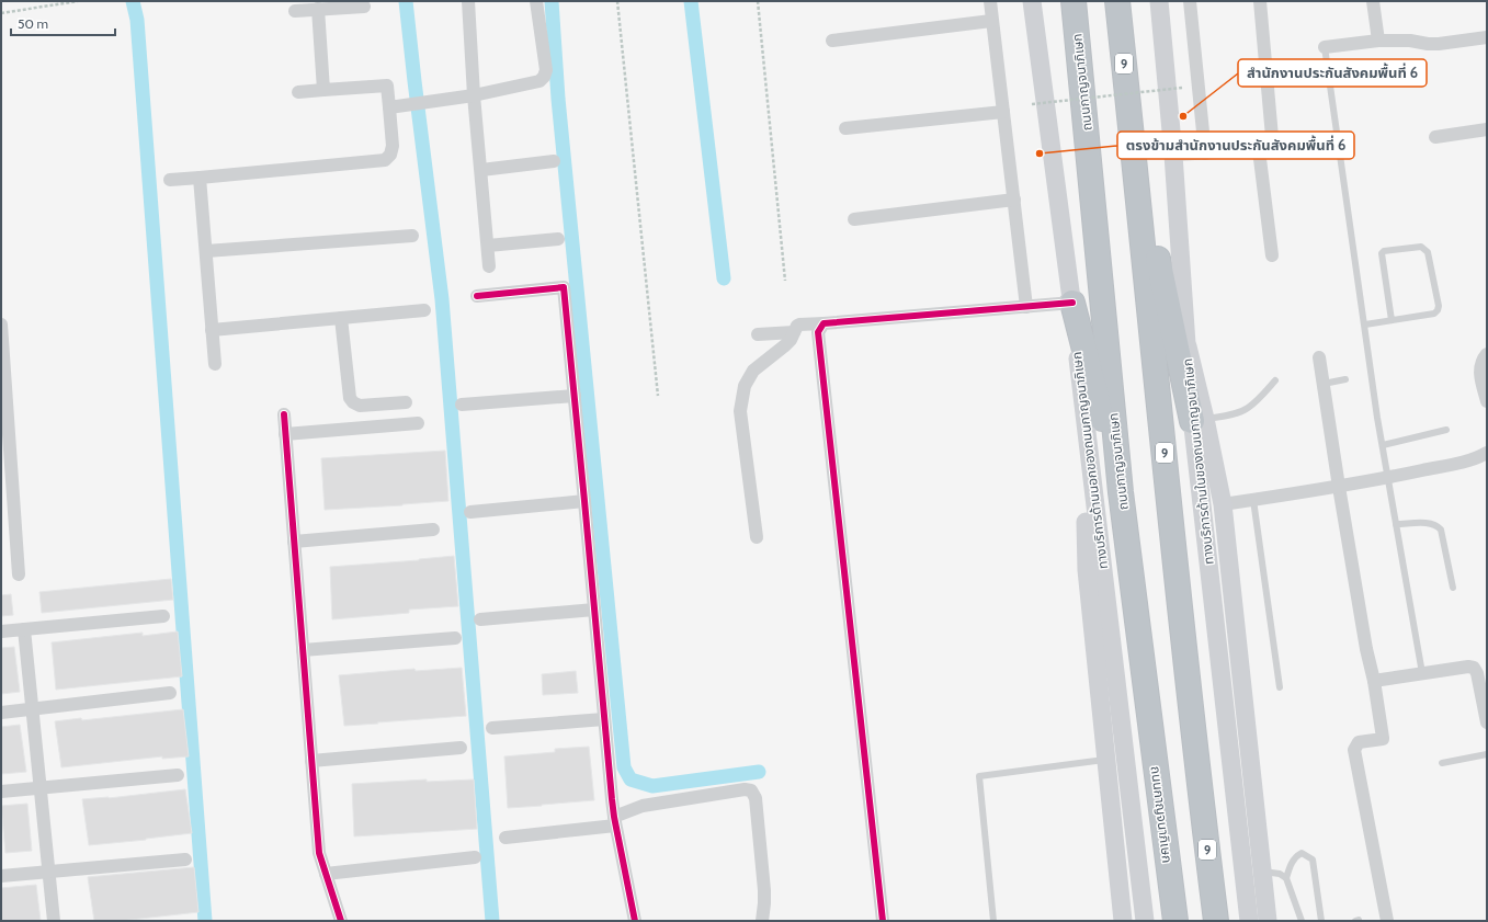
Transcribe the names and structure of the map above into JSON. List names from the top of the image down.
{
  "streets": {
    "highway": ["9", "ถนนกาญจนาภิเษก"],
    "main road": ["ทางบริการด้านนอกของถนนกาญจนาภิเษก", "ทางบริการด้านในของถนนกาญจนาภิเษก"]
  },
  "places": ["สำนักงานประกันสังคมพื้นที่ 6", "ตรงข้ามสำนักงานประกันสังคมพื้นที่ 6"],
  "scale_bar": "50 m"
}
